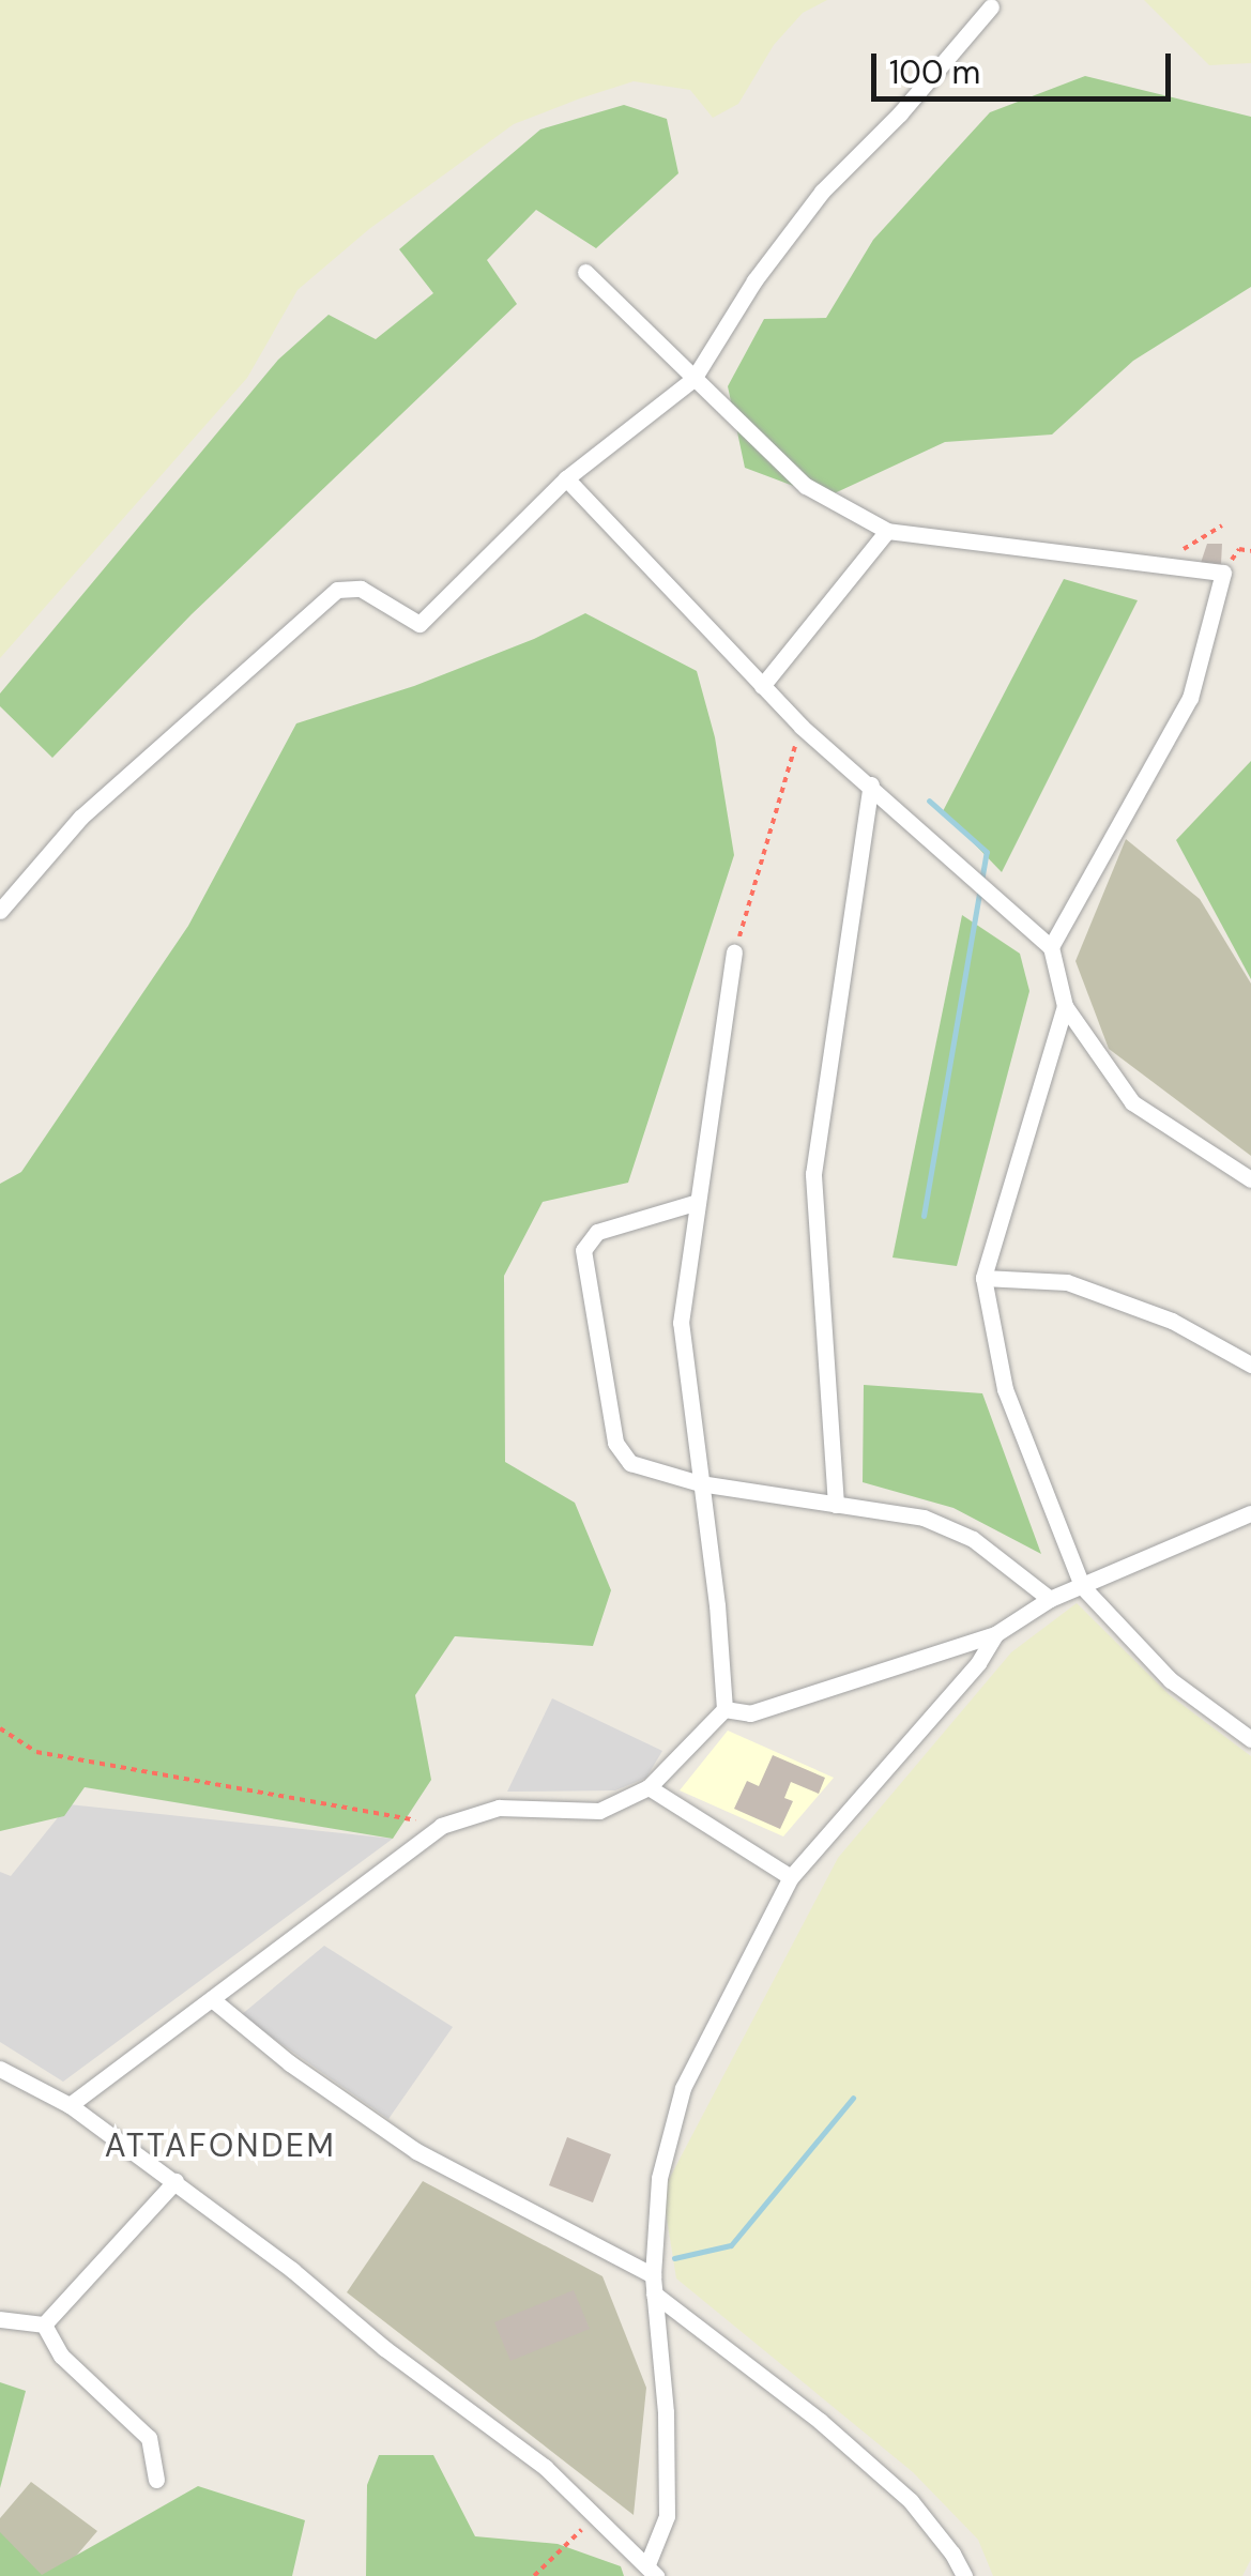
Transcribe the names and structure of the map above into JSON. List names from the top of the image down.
{
  "districts": ["ATTAFONDEM"],
  "scale_bar": "100 m"
}
